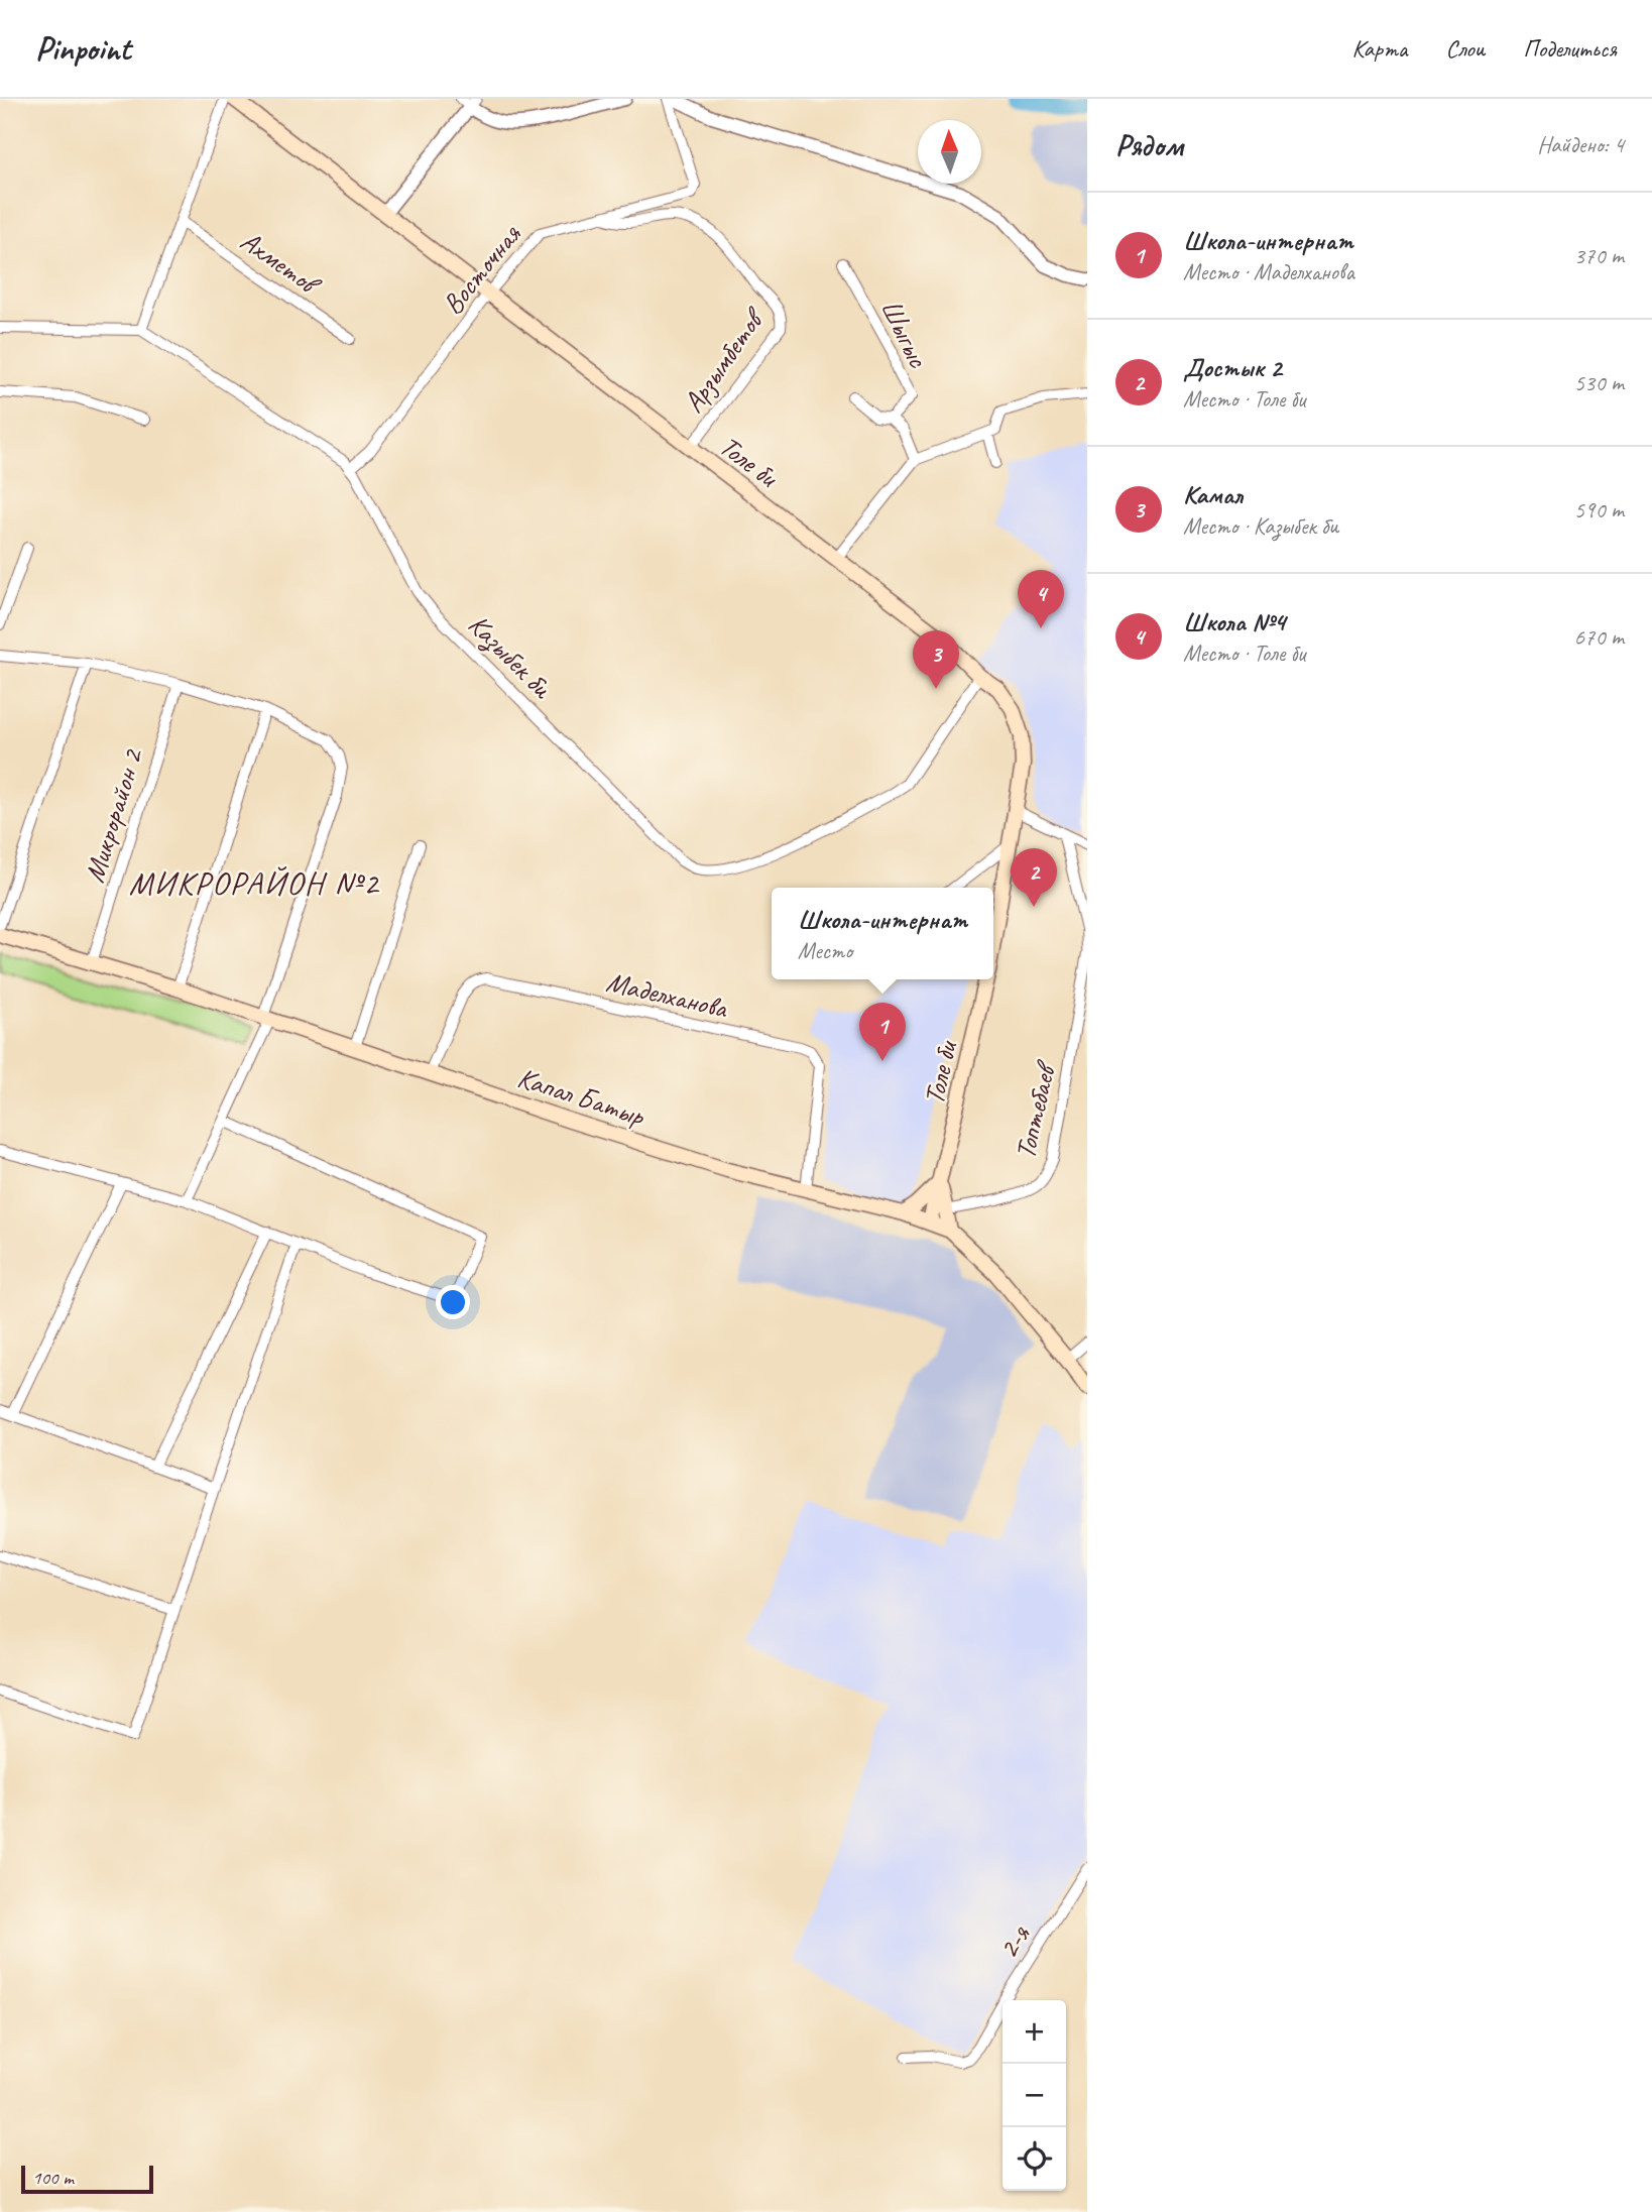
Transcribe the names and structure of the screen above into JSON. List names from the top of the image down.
{
  "streets": {
    "main road": ["Толе би", "Капал Батыр"],
    "street": [
      "Ахметов",
      "Восточная",
      "Шыгыс",
      "Арзымбетов",
      "Казыбек би",
      "Микрорайон 2",
      "Маделханова",
      "Топтебаев",
      "2-я"
    ]
  },
  "crossings": [
    ["Восточная", "Арзымбетов"],
    ["Восточная", "Толе би"],
    ["Восточная", "Казыбек би"],
    ["Арзымбетов", "Толе би"],
    ["Толе би", "Казыбек би"],
    ["Толе би", "Капал Батыр"],
    ["Микрорайон 2", "Капал Батыр"],
    ["Маделханова", "Капал Батыр"]
  ],
  "districts": ["МИКРОРАЙОН №2"],
  "scale_bar": "100 m",
  "north": "top",
  "page": {
    "header": "Pinpoint",
    "nav": ["Карта", "Слои", "Поделиться"],
    "heading": ["Рядом", "Найдено: 4"],
    "list": [
      {
        "mark": "1",
        "name": "Школа-интернат",
        "note": "Место · Маделханова",
        "value": "370 m"
      },
      {
        "mark": "2",
        "name": "Достык 2",
        "note": "Место · Толе би",
        "value": "530 m"
      },
      {
        "mark": "3",
        "name": "Камал",
        "note": "Место · Казыбек би",
        "value": "590 m"
      },
      {
        "mark": "4",
        "name": "Школа №4",
        "note": "Место · Толе би",
        "value": "670 m"
      }
    ],
    "pins": [
      "4",
      "3",
      "2",
      "1"
    ],
    "popup": ["Школа-интернат", "Место"],
    "map_buttons": ["+", "−"],
    "scale": "100 m"
  }
}
